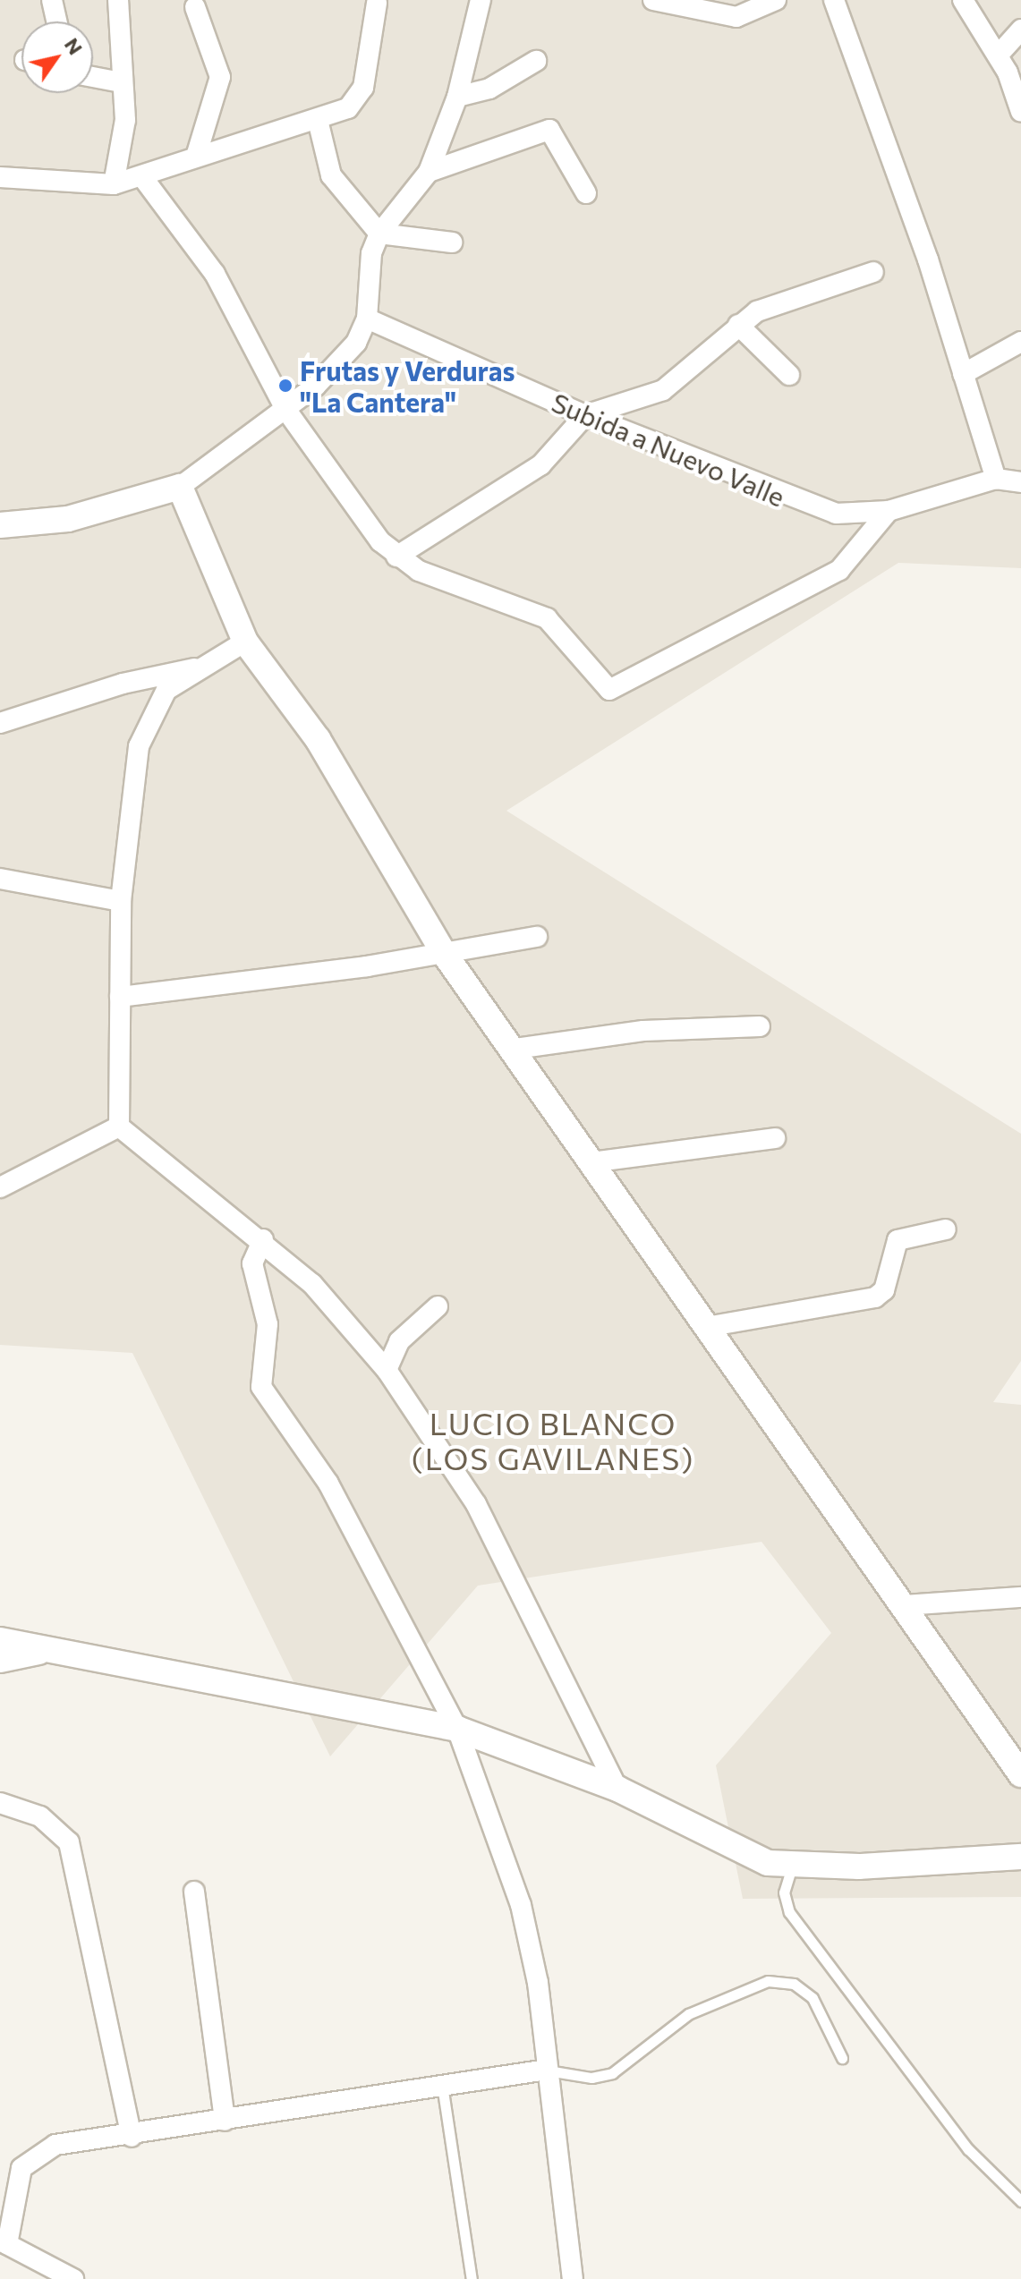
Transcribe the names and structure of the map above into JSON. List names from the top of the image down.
{
  "streets": {
    "street": ["Subida a Nuevo Valle"]
  },
  "districts": ["LUCIO BLANCO (LOS GAVILANES)"],
  "places": ["Frutas y Verduras \"La Cantera\""],
  "north": "top right"
}
